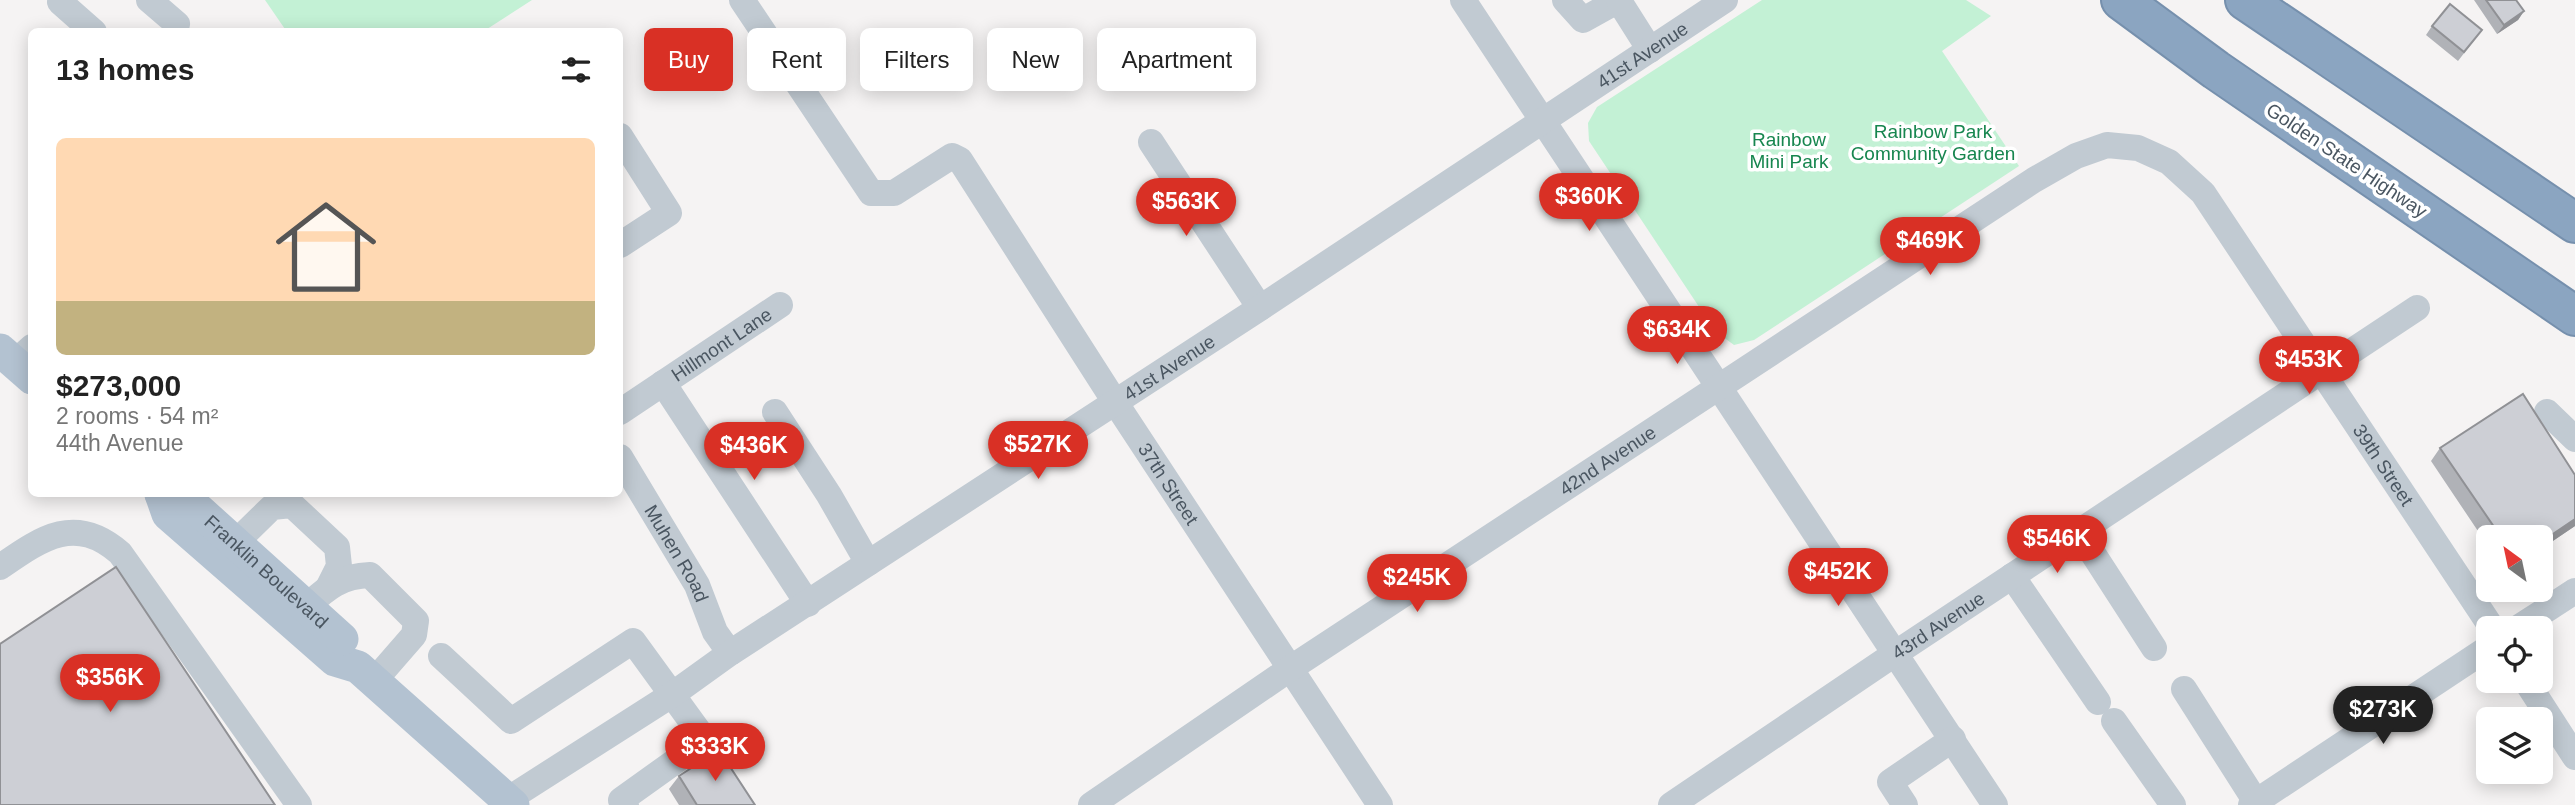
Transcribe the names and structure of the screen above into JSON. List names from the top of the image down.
{
  "streets": {
    "highway": ["Golden State Highway"],
    "main road": ["Franklin Boulevard"],
    "street": [
      "41st Avenue",
      "Hillmont Lane",
      "42nd Avenue",
      "39th Street",
      "37th Street",
      "Muhen Road",
      "43rd Avenue"
    ]
  },
  "crossings": [
    ["41st Avenue", "Hillmont Lane"],
    ["41st Avenue", "37th Street"],
    ["41st Avenue", "Muhen Road"],
    ["41st Avenue", "Franklin Boulevard"],
    ["42nd Avenue", "39th Street"],
    ["42nd Avenue", "37th Street"],
    ["39th Street", "43rd Avenue"]
  ],
  "parks": ["Rainbow Park Community Garden", "Rainbow Mini Park"],
  "north": "top left",
  "page": {
    "chip": [
      "Buy",
      "Rent",
      "Filters",
      "New",
      "Apartment"
    ],
    "heading": "13 homes",
    "list": [
      {
        "name": "$273,000",
        "note": "2 rooms · 54 m² · 44th Avenue"
      }
    ],
    "price": [
      "$360K",
      "$563K",
      "$469K",
      "$634K",
      "$453K",
      "$527K",
      "$436K",
      "$546K",
      "$452K",
      "$245K",
      "$356K",
      "$273K",
      "$333K"
    ]
  }
}
